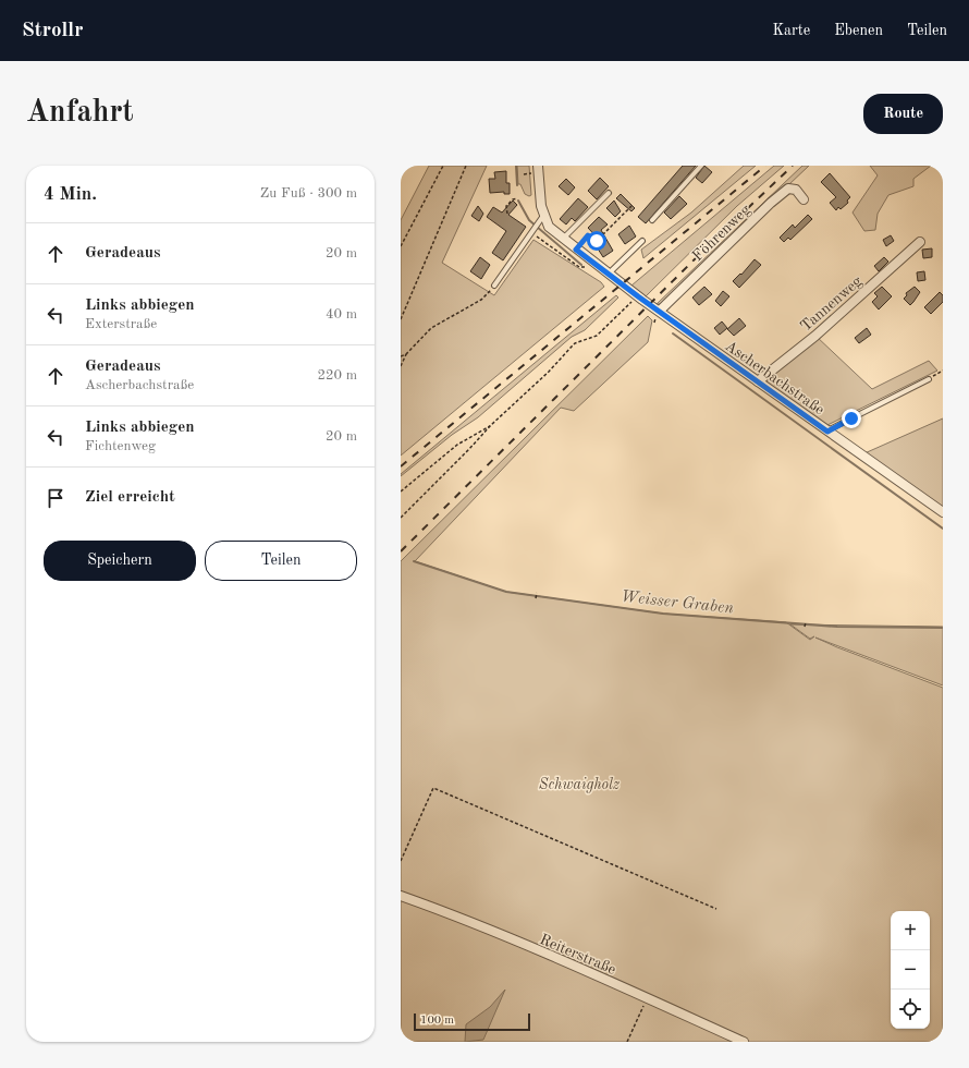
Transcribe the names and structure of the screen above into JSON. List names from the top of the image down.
{
  "streets": {
    "street": [
      "Föhrenweg",
      "Tannenweg",
      "Ascherbachstraße",
      "Reiterstraße"
    ]
  },
  "crossings": [
    ["Föhrenweg", "Ascherbachstraße"],
    ["Tannenweg", "Ascherbachstraße"]
  ],
  "water": ["Weisser Graben"],
  "parks": ["Schwaigholz"],
  "scale_bar": "100 m",
  "page": {
    "header": "Strollr",
    "nav": ["Karte", "Ebenen", "Teilen"],
    "buttons": [
      "Route",
      ["Speichern", "Teilen"]
    ],
    "title": "Anfahrt",
    "heading": ["4 Min.", "Zu Fuß · 300 m"],
    "list": [
      ["Geradeaus", "20 m"],
      ["Links abbiegen", "Exterstraße", "40 m"],
      ["Geradeaus", "Ascherbachstraße", "220 m"],
      ["Links abbiegen", "Fichtenweg", "20 m"],
      "Ziel erreicht"
    ],
    "map_buttons": ["+", "−"],
    "scale": "100 m"
  }
}
